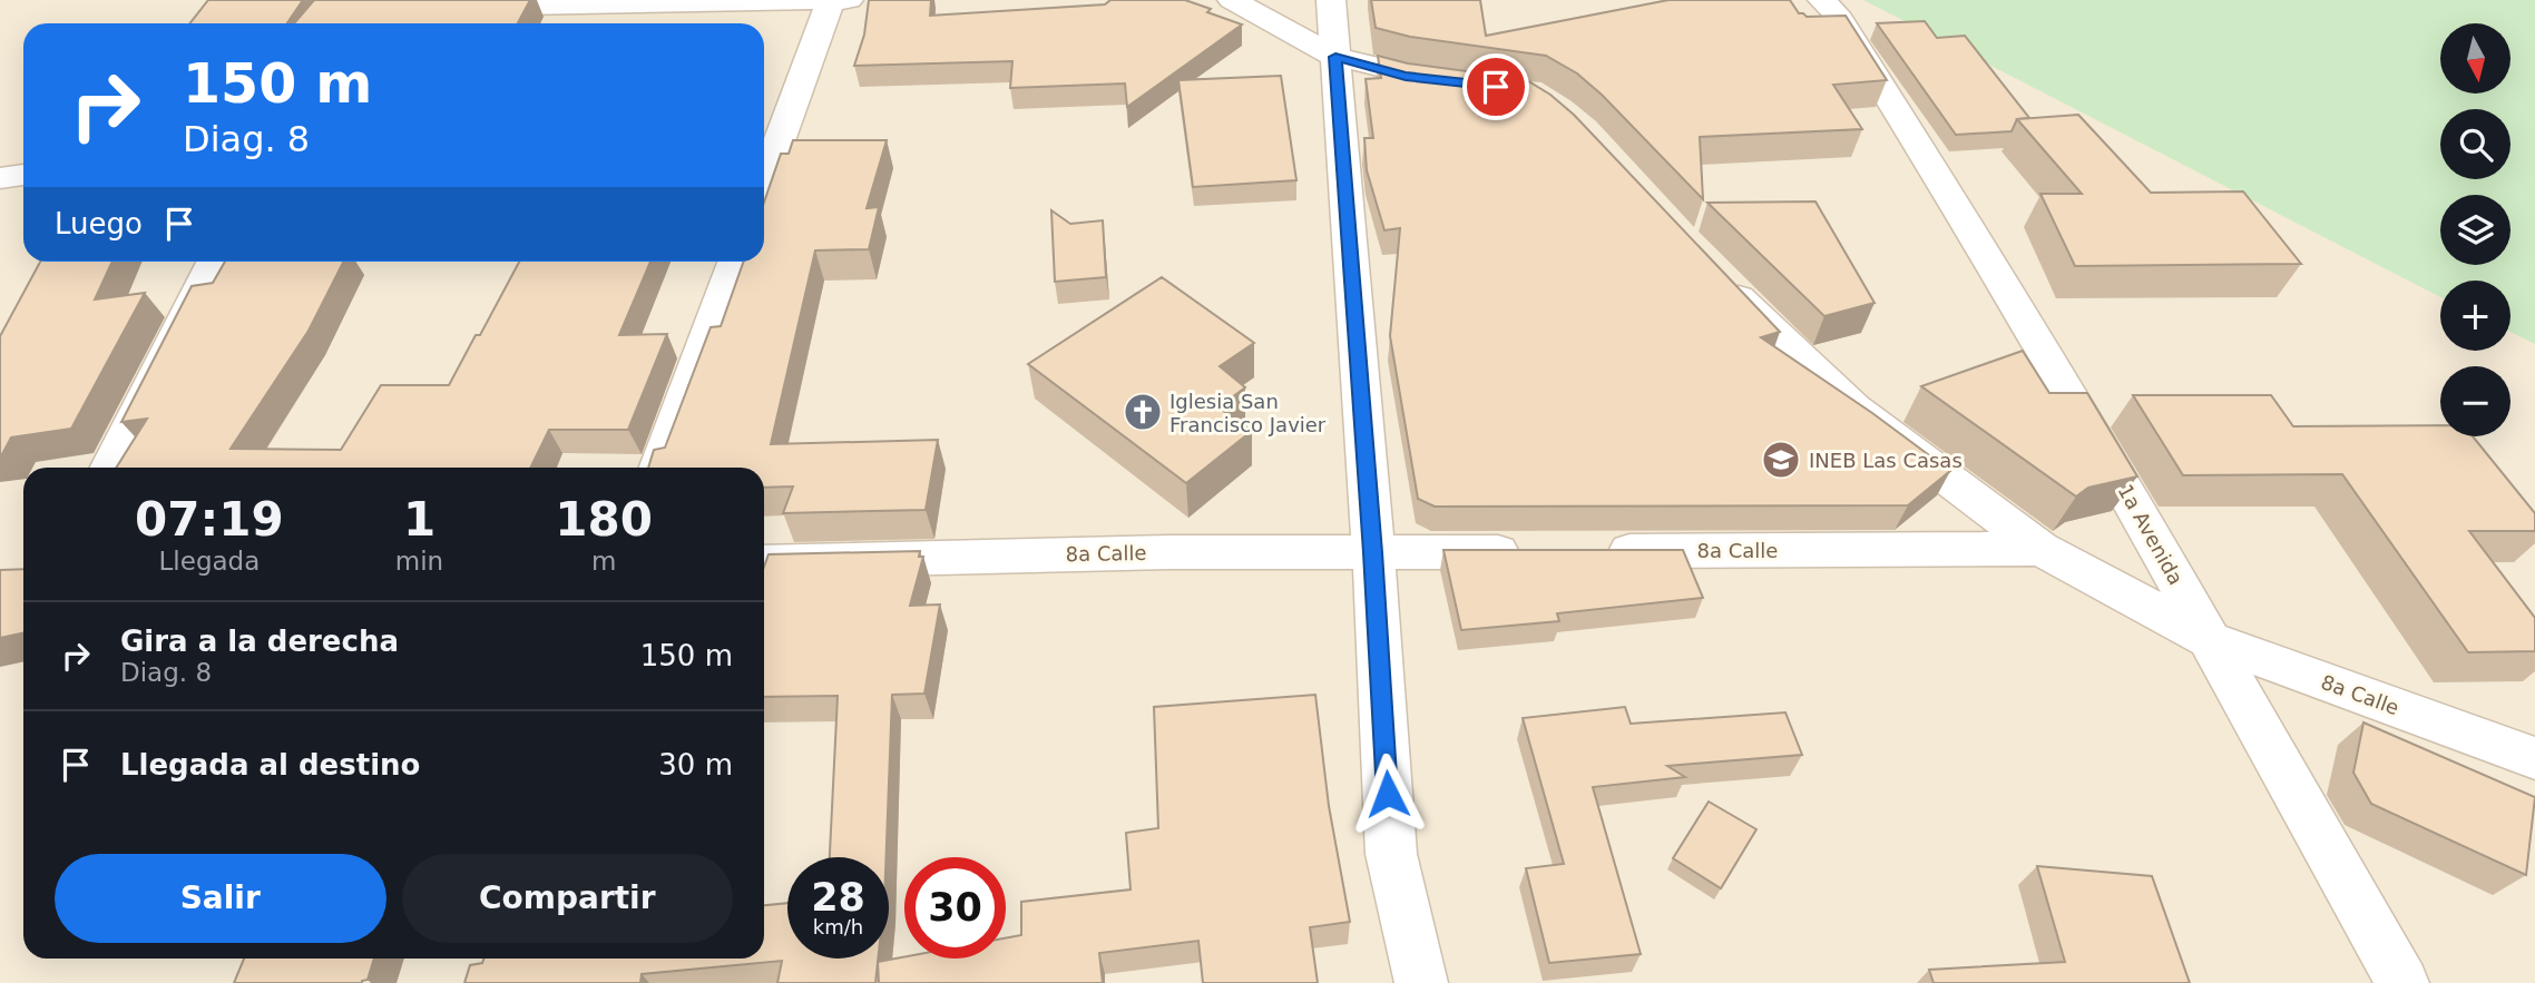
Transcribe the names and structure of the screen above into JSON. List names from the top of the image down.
{
  "streets": {
    "street": ["1a Avenida", "8a Calle"]
  },
  "crossings": [
    ["1a Avenida", "8a Calle"]
  ],
  "places": {
    "church": ["Iglesia San Francisco Javier"],
    "school or university": ["INEB Las Casas"]
  },
  "north": "bottom",
  "page": {
    "map_buttons": ["+", "−"],
    "turn": ["150 m", "Diag. 8"],
    "then": "Luego",
    "eta": [
      "07:19",
      "Llegada",
      "1",
      "min",
      "180",
      "m"
    ],
    "list": [
      {
        "name": "Gira a la derecha",
        "note": "Diag. 8",
        "value": "150 m"
      },
      {
        "name": "Llegada al destino",
        "value": "30 m"
      }
    ],
    "buttons": ["Salir", "Compartir"],
    "speed": "28 km/h",
    "limit": "30"
  }
}
